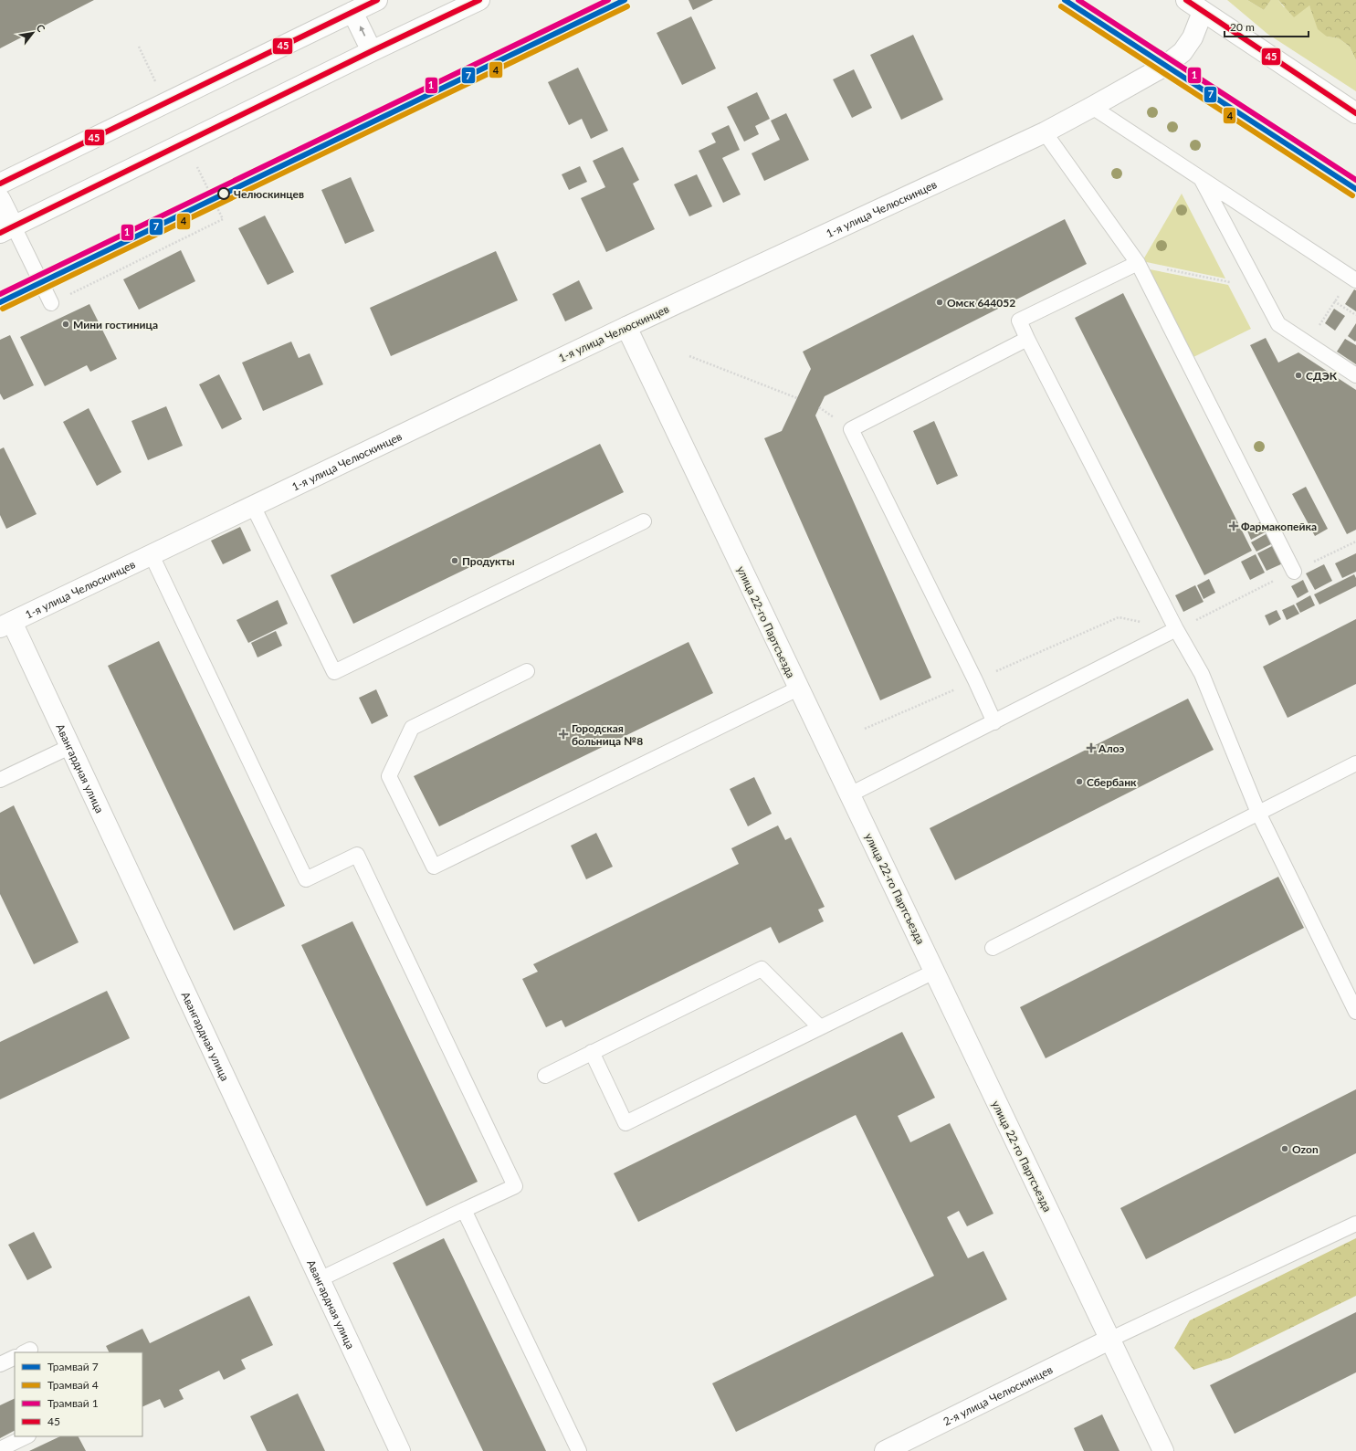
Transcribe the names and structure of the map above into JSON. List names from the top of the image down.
{
  "streets": {
    "street": [
      "1-я улица Челюскинцев",
      "улица 22-го Партсъезда",
      "Авангардная улица",
      "2-я улица Челюскинцев"
    ]
  },
  "crossings": [
    ["1-я улица Челюскинцев", "улица 22-го Партсъезда"],
    ["1-я улица Челюскинцев", "Авангардная улица"],
    ["улица 22-го Партсъезда", "2-я улица Челюскинцев"]
  ],
  "places": {
    "other": [
      "Челюскинцев",
      "Омск 644052",
      "Мини гостиница",
      "СДЭК",
      "Продукты",
      "Сбербанк",
      "Ozon"
    ],
    "health": ["Фармакопейка", "Городская больница №8", "Алоэ"]
  },
  "lines": [
    "tram line 7",
    "tram line 1",
    "transit line 45",
    "tram line 4"
  ],
  "legend": [
    "Трамвай 7",
    "Трамвай 4",
    "Трамвай 1",
    "45"
  ],
  "scale_bar": "20 m",
  "north": "top right"
}
